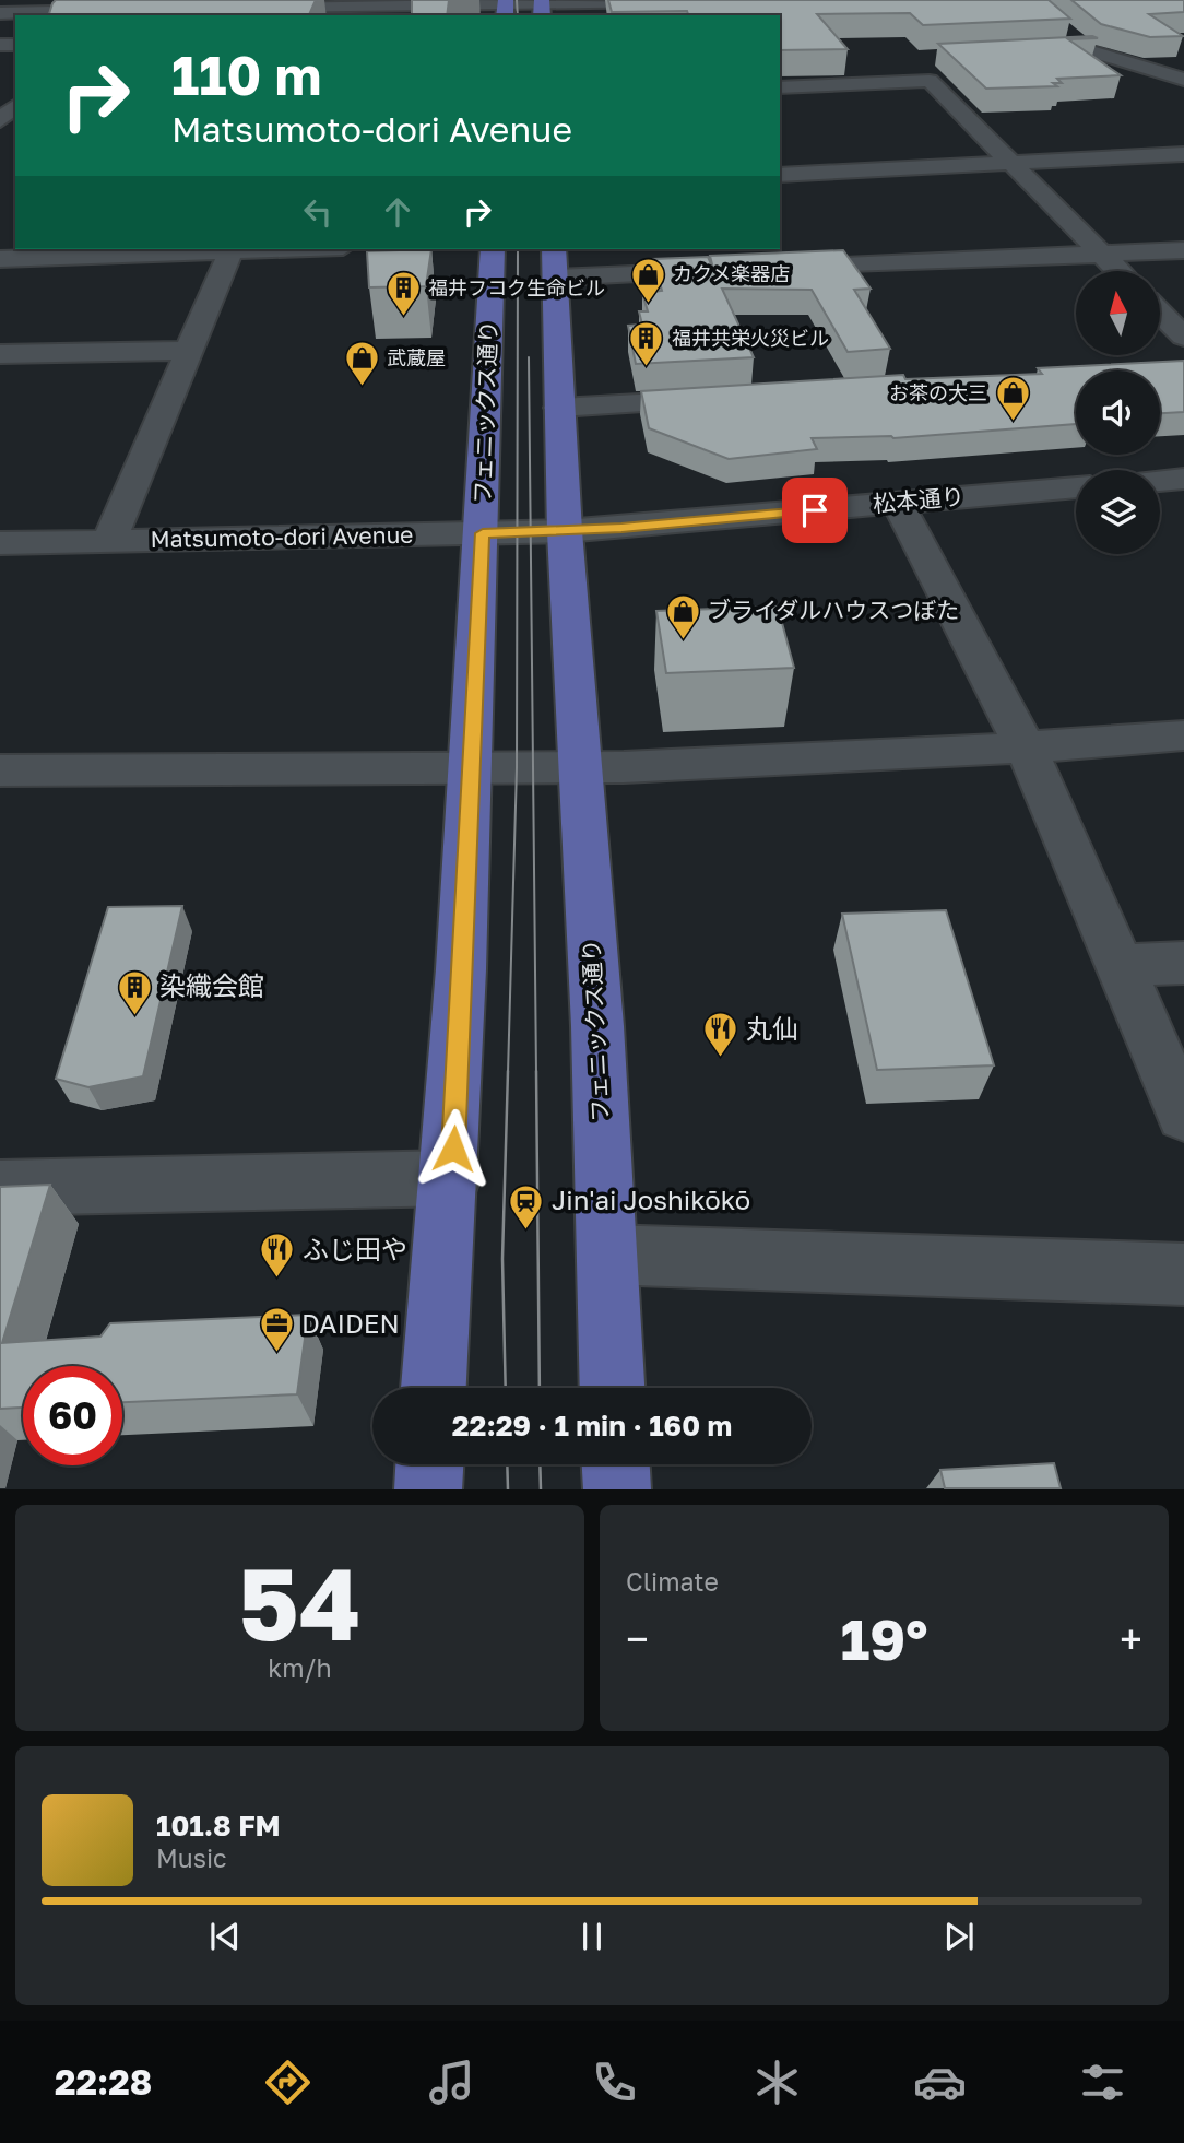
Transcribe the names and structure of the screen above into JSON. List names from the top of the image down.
{
  "streets": {
    "main road": ["フェニックス通り"],
    "street": ["松本通り", "Matsumoto-dori Avenue"]
  },
  "crossings": [
    ["フェニックス通り", "松本通り"],
    ["フェニックス通り", "Matsumoto-dori Avenue"],
    ["松本通り", "Matsumoto-dori Avenue"]
  ],
  "places": {
    "shop": [
      "カクメ楽器店",
      "武蔵屋",
      "お茶の大三",
      "ブライダルハウスつぼた"
    ],
    "building": ["福井フコク生命ビル", "福井共栄火災ビル", "染織会館"],
    "restaurant": ["丸仙", "ふじ田や"],
    "station": ["Jin'ai Joshikōkō"],
    "office": ["DAIDEN"]
  },
  "north": "top",
  "page": {
    "turn": ["110 m", "Matsumoto-dori Avenue"],
    "limit": "60",
    "trip": "22:29 · 1 min · 160 m",
    "tile": [
      ["54", "km/h"],
      "Climate"
    ],
    "heat": ["−", "19°", "+"],
    "song": ["101.8 FM", "Music"],
    "tabs": "22:28"
  }
}
